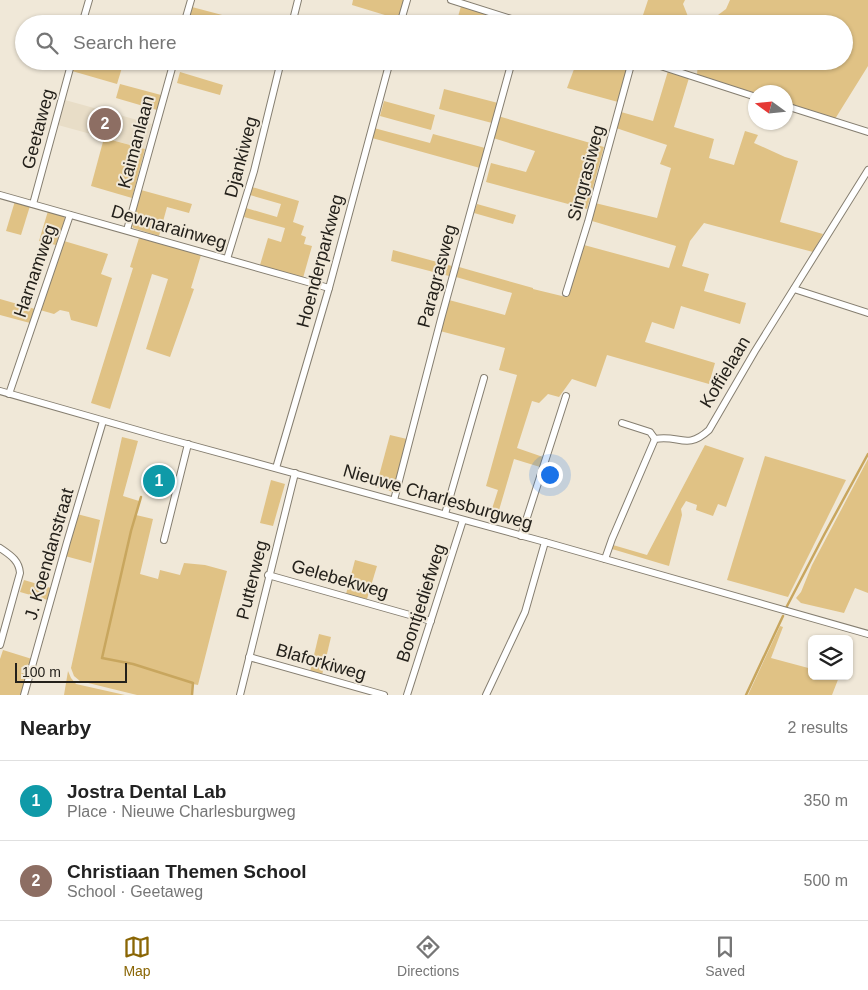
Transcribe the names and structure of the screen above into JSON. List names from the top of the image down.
{
  "streets": {
    "street": [
      "Geetaweg",
      "Kaimanlaan",
      "Djankiweg",
      "Singrasiweg",
      "Dewnarainweg",
      "Hoenderparkweg",
      "Harnamweg",
      "Paragrasweg",
      "Koffielaan",
      "Nieuwe Charlesburgweg",
      "J. Koendanstraat",
      "Gelebekweg",
      "Putterweg",
      "Boontjediefweg",
      "Blaforkiweg"
    ]
  },
  "crossings": [
    ["Geetaweg", "Dewnarainweg"],
    ["Kaimanlaan", "Dewnarainweg"],
    ["Djankiweg", "Dewnarainweg"],
    ["Dewnarainweg", "Hoenderparkweg"],
    ["Dewnarainweg", "Harnamweg"],
    ["Hoenderparkweg", "Nieuwe Charlesburgweg"],
    ["Harnamweg", "Nieuwe Charlesburgweg"],
    ["Paragrasweg", "Nieuwe Charlesburgweg"],
    ["Nieuwe Charlesburgweg", "J. Koendanstraat"],
    ["Nieuwe Charlesburgweg", "Putterweg"],
    ["Nieuwe Charlesburgweg", "Boontjediefweg"],
    ["Gelebekweg", "Putterweg"],
    ["Gelebekweg", "Boontjediefweg"],
    ["Putterweg", "Blaforkiweg"]
  ],
  "scale_bar": "100 m",
  "north": "left",
  "page": {
    "search": "Search here",
    "pins": ["2", "1"],
    "scale": "100 m",
    "heading": ["Nearby", "2 results"],
    "list": [
      {
        "mark": "1",
        "name": "Jostra Dental Lab",
        "note": "Place · Nieuwe Charlesburgweg",
        "value": "350 m"
      },
      {
        "mark": "2",
        "name": "Christiaan Themen School",
        "note": "School · Geetaweg",
        "value": "500 m"
      }
    ],
    "nav": ["Map", "Directions", "Saved"]
  }
}
